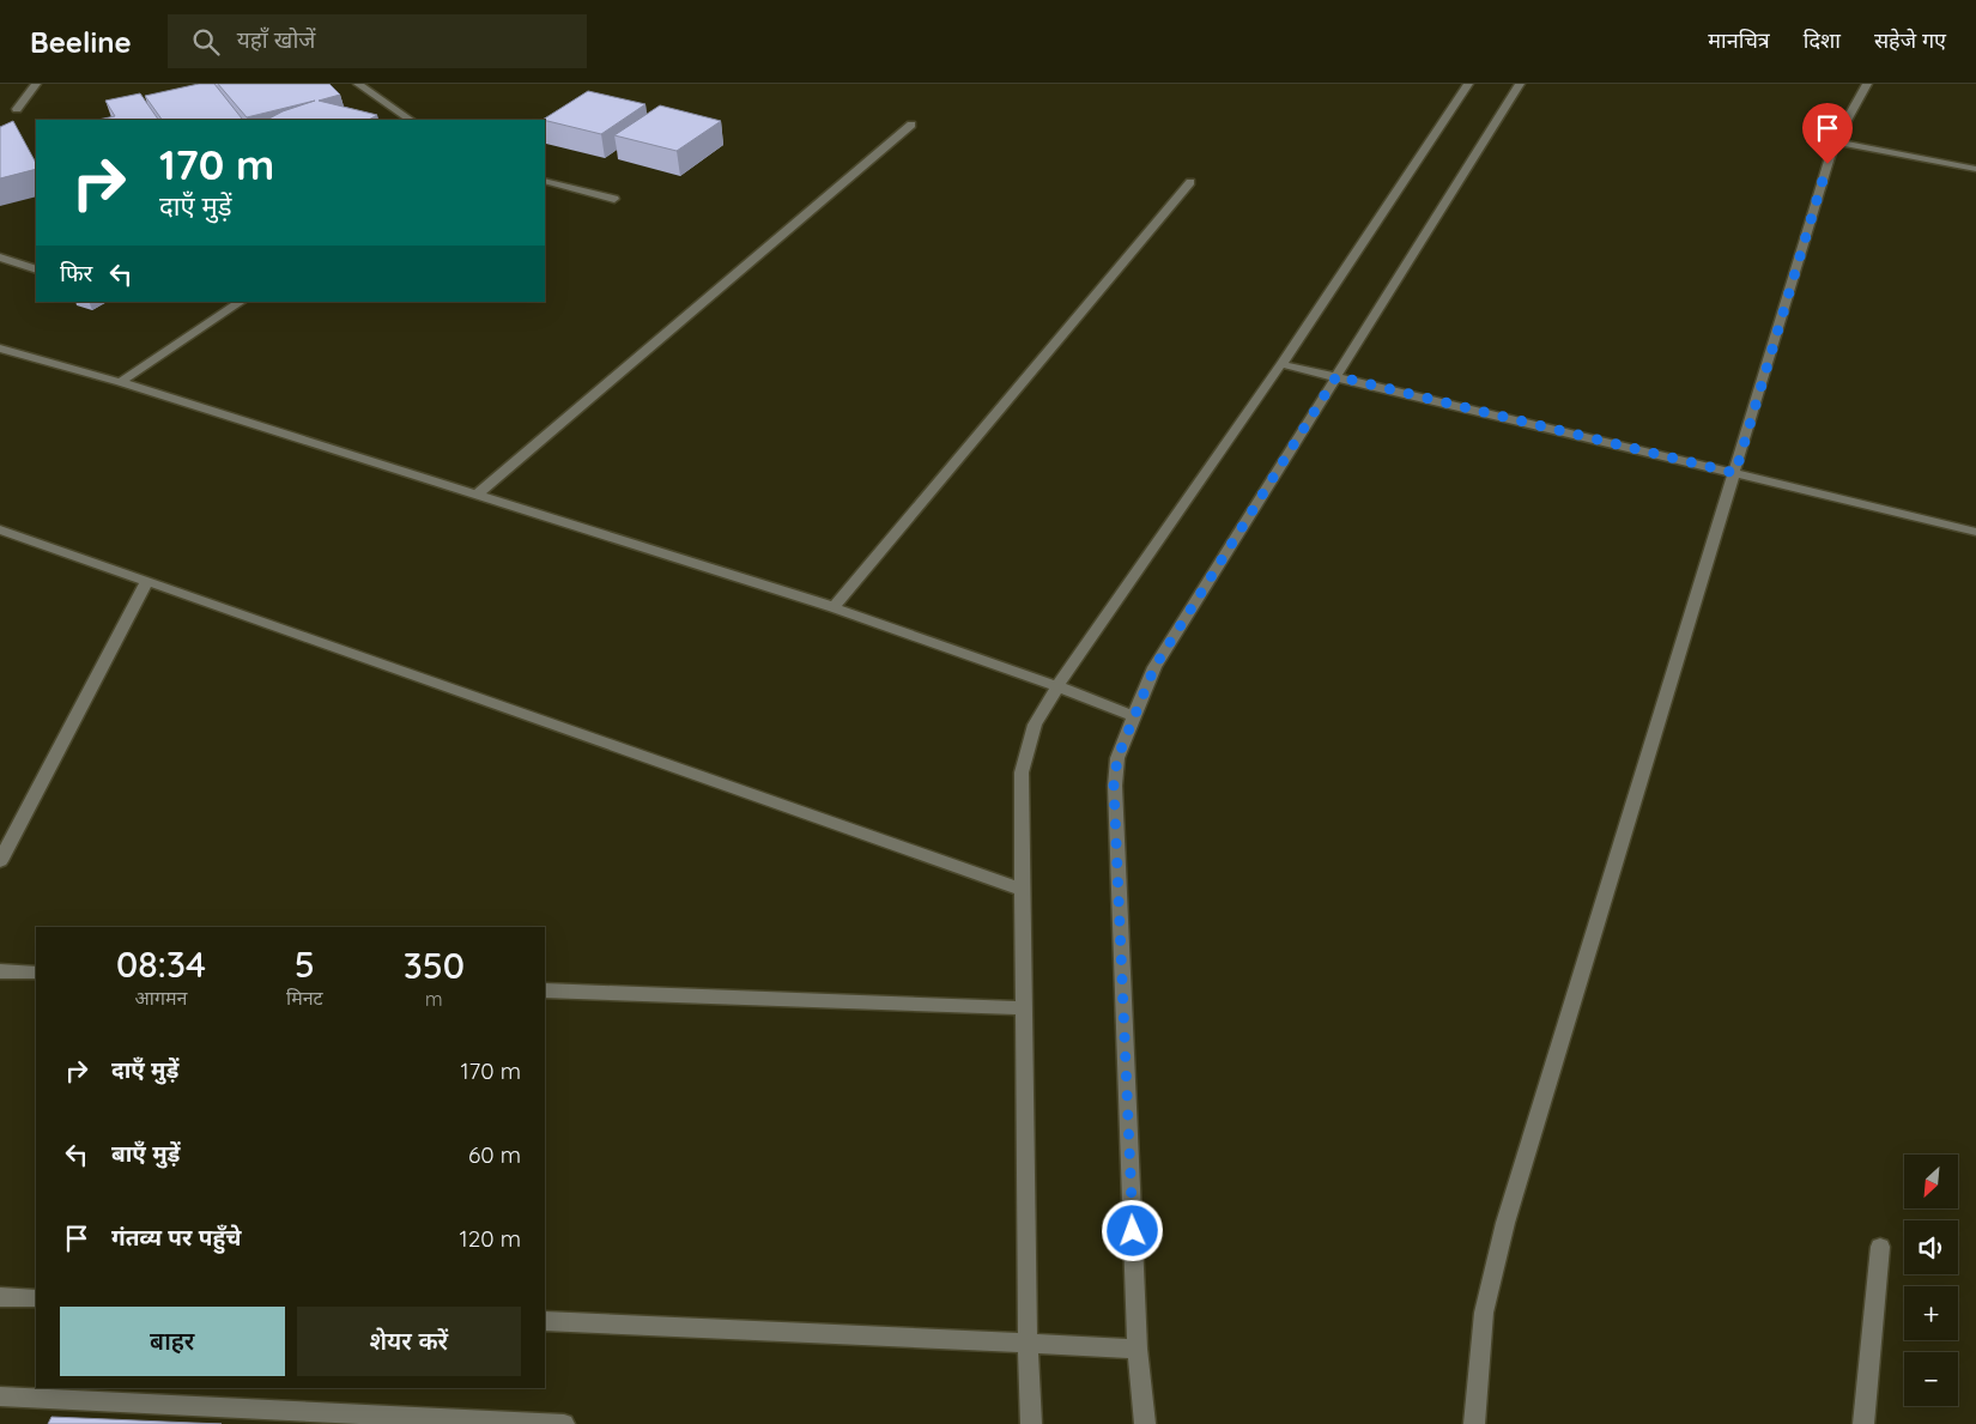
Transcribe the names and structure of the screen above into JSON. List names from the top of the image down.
{
  "north": "bottom left",
  "page": {
    "header": "Beeline",
    "search": "यहाँ खोजें",
    "nav": ["मानचित्र", "दिशा", "सहेजे गए"],
    "turn": ["170 m", "दाएँ मुड़ें"],
    "then": "फिर",
    "eta": [
      "08:34",
      "आगमन",
      "5",
      "मिनट",
      "350",
      "m"
    ],
    "list": [
      {
        "name": "दाएँ मुड़ें",
        "value": "170 m"
      },
      {
        "name": "बाएँ मुड़ें",
        "value": "60 m"
      },
      {
        "name": "गंतव्य पर पहुँचे",
        "value": "120 m"
      }
    ],
    "map_buttons": ["+", "−"],
    "buttons": ["बाहर", "शेयर करें"]
  }
}
